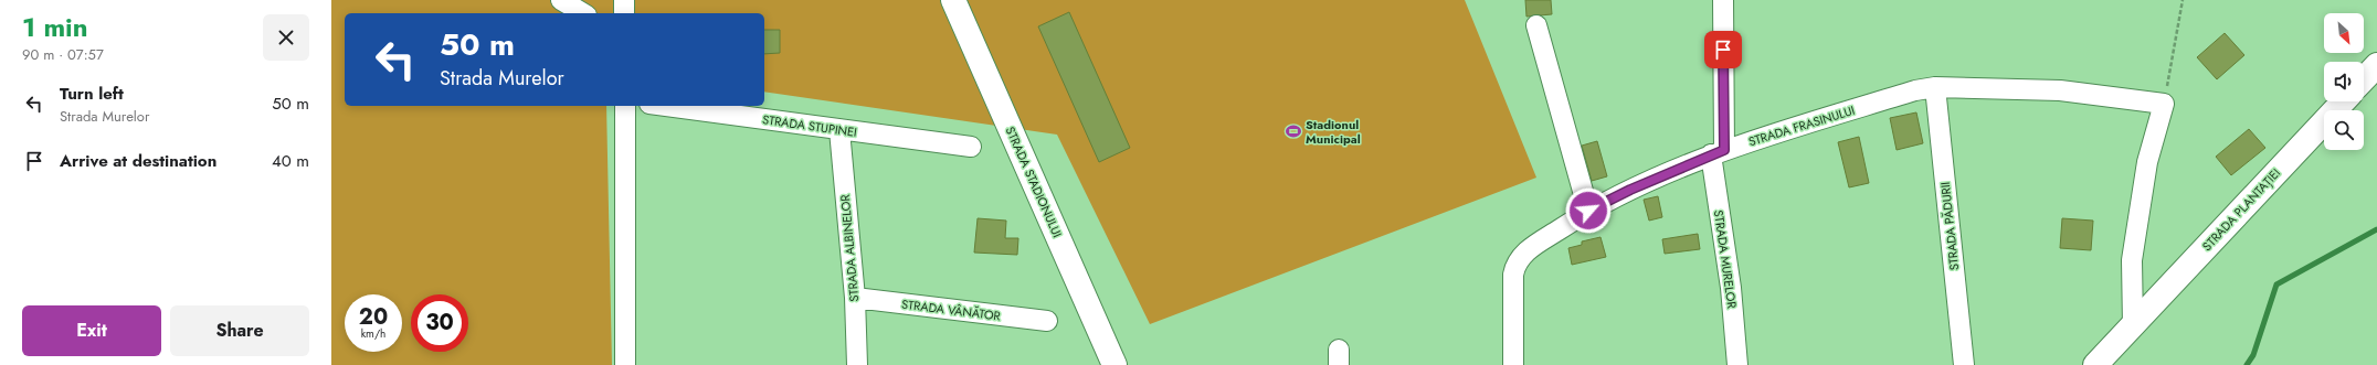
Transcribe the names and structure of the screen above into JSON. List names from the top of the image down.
{
  "streets": {
    "main road": ["STRADA STADIONULUI", "STRADA PLANTAȚIEI"],
    "street": [
      "STRADA STUPINEI",
      "STRADA FRASINULUI",
      "STRADA PĂDURII",
      "STRADA ALBINELOR",
      "STRADA MURELOR",
      "STRADA VÂNĂTOR"
    ]
  },
  "crossings": [
    ["STRADA STUPINEI", "STRADA ALBINELOR"],
    ["STRADA FRASINULUI", "STRADA PĂDURII"],
    ["STRADA FRASINULUI", "STRADA MURELOR"],
    ["STRADA ALBINELOR", "STRADA VÂNĂTOR"]
  ],
  "places": {
    "sports": ["Stadionul Municipal"]
  },
  "north": "bottom right",
  "page": {
    "heading": ["1 min", "90 m · 07:57"],
    "turn": ["50 m", "Strada Murelor"],
    "list": [
      {
        "name": "Turn left",
        "note": "Strada Murelor",
        "value": "50 m"
      },
      {
        "name": "Arrive at destination",
        "value": "40 m"
      }
    ],
    "speed": "20 km/h",
    "limit": "30",
    "buttons": ["Exit", "Share"]
  }
}
